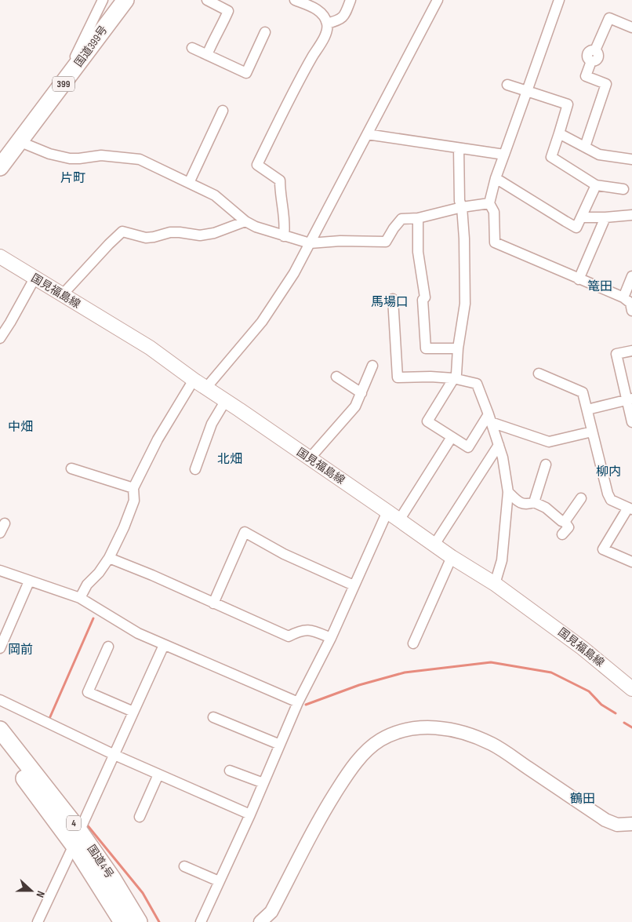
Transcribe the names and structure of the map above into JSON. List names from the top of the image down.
{
  "streets": {
    "highway": [
      "国道399号",
      "399",
      "4",
      "国道4号"
    ],
    "main road": ["国見福島線"]
  },
  "districts": [
    "片町",
    "篭田",
    "馬場口",
    "中畑",
    "北畑",
    "柳内",
    "岡前",
    "鶴田"
  ],
  "north": "right"
}
